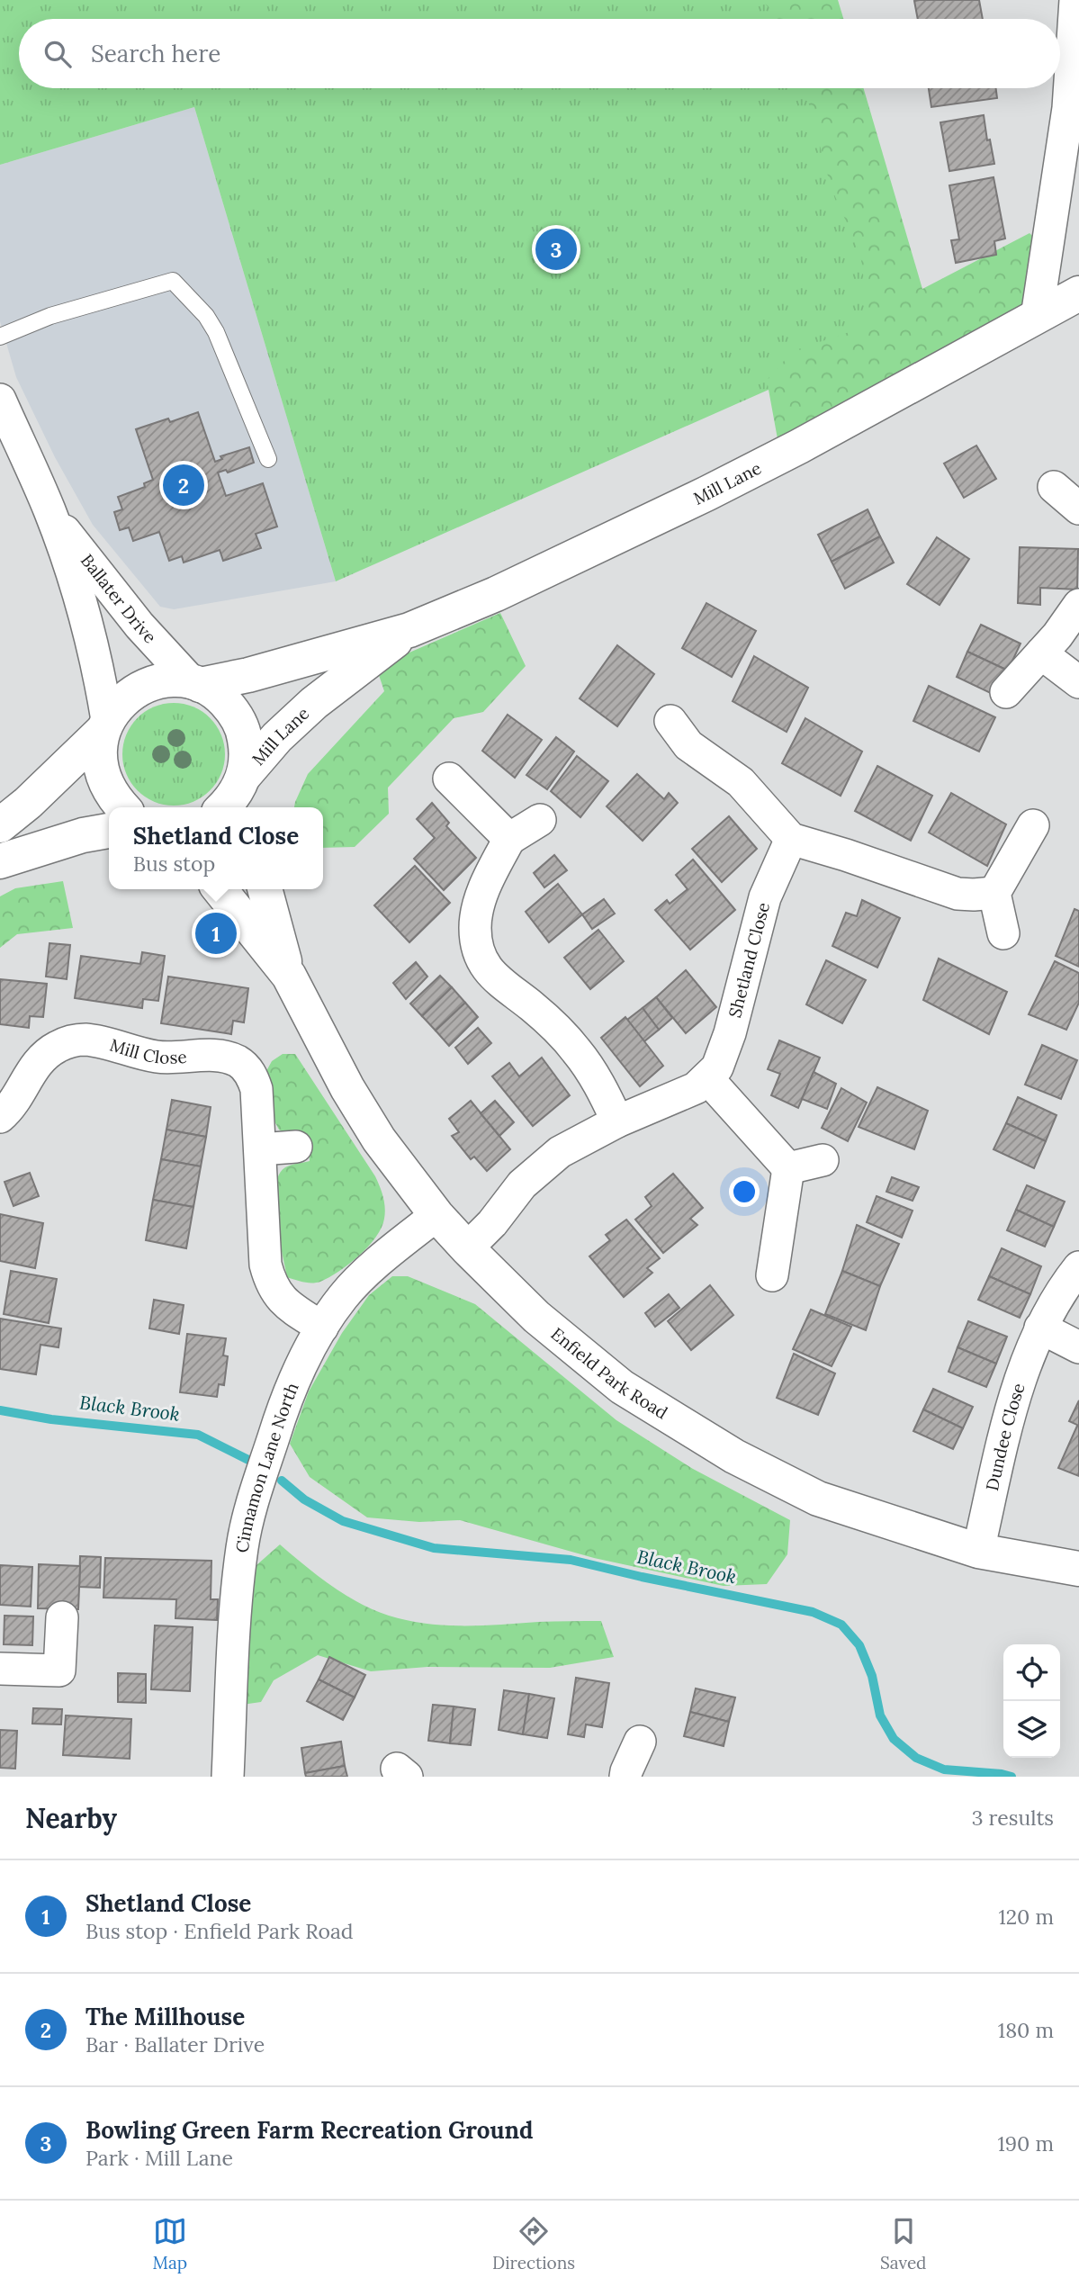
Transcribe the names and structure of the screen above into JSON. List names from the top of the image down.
{
  "streets": {
    "street": [
      "Mill Lane",
      "Ballater Drive",
      "Shetland Close",
      "Mill Close",
      "Enfield Park Road",
      "Dundee Close",
      "Cinnamon Lane North"
    ]
  },
  "crossings": [
    ["Mill Lane", "Ballater Drive"],
    ["Shetland Close", "Enfield Park Road"],
    ["Mill Close", "Cinnamon Lane North"],
    ["Enfield Park Road", "Dundee Close"],
    ["Enfield Park Road", "Cinnamon Lane North"]
  ],
  "water": ["Black Brook"],
  "page": {
    "search": "Search here",
    "pins": ["3", "2", "1"],
    "popup": ["Shetland Close", "Bus stop"],
    "heading": ["Nearby", "3 results"],
    "list": [
      {
        "mark": "1",
        "name": "Shetland Close",
        "note": "Bus stop · Enfield Park Road",
        "value": "120 m"
      },
      {
        "mark": "2",
        "name": "The Millhouse",
        "note": "Bar · Ballater Drive",
        "value": "180 m"
      },
      {
        "mark": "3",
        "name": "Bowling Green Farm Recreation Ground",
        "note": "Park · Mill Lane",
        "value": "190 m"
      }
    ],
    "nav": ["Map", "Directions", "Saved"]
  }
}
